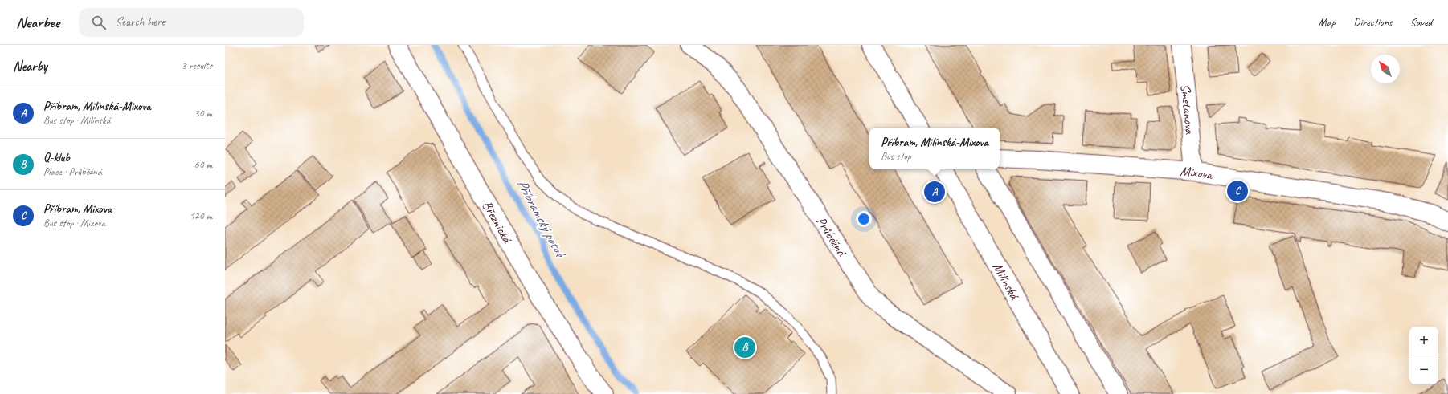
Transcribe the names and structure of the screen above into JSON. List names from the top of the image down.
{
  "streets": {
    "street": [
      "Smetanova",
      "Mixova",
      "Březnická",
      "Průběžná",
      "Milínská"
    ]
  },
  "crossings": [
    ["Smetanova", "Mixova"]
  ],
  "water": ["Příbramský potok"],
  "north": "top left",
  "page": {
    "header": "Nearbee",
    "search": "Search here",
    "nav": ["Map", "Directions", "Saved"],
    "heading": ["Nearby", "3 results"],
    "list": [
      {
        "mark": "A",
        "name": "Příbram, Milínská-Mixova",
        "note": "Bus stop · Milínská",
        "value": "30 m"
      },
      {
        "mark": "B",
        "name": "Q-klub",
        "note": "Place · Průběžná",
        "value": "60 m"
      },
      {
        "mark": "C",
        "name": "Příbram, Mixova",
        "note": "Bus stop · Mixova",
        "value": "120 m"
      }
    ],
    "popup": ["Příbram, Milínská-Mixova", "Bus stop"],
    "pins": ["C", "A", "B"],
    "map_buttons": ["+", "−"]
  }
}
